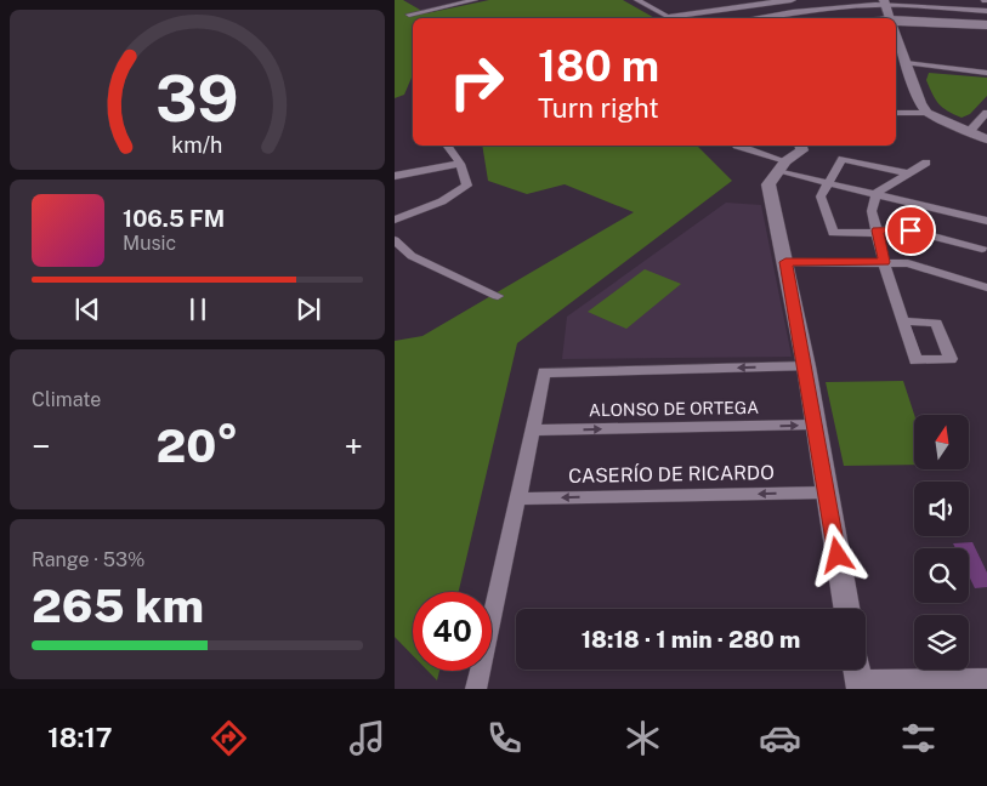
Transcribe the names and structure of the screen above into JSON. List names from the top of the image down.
{
  "streets": {
    "street": ["ALONSO DE ORTEGA", "CASERÍO DE RICARDO"]
  },
  "one_way": ["ALONSO DE ORTEGA", "CASERÍO DE RICARDO"],
  "north": "top",
  "page": {
    "turn": ["180 m", "Turn right"],
    "song": ["106.5 FM", "Music"],
    "tile": [
      "Climate",
      ["Range · 53%", "265 km"]
    ],
    "heat": ["−", "20°", "+"],
    "limit": "40",
    "trip": "18:18 · 1 min · 280 m",
    "tabs": "18:17",
    "gauge": ["39", "km/h"]
  }
}
